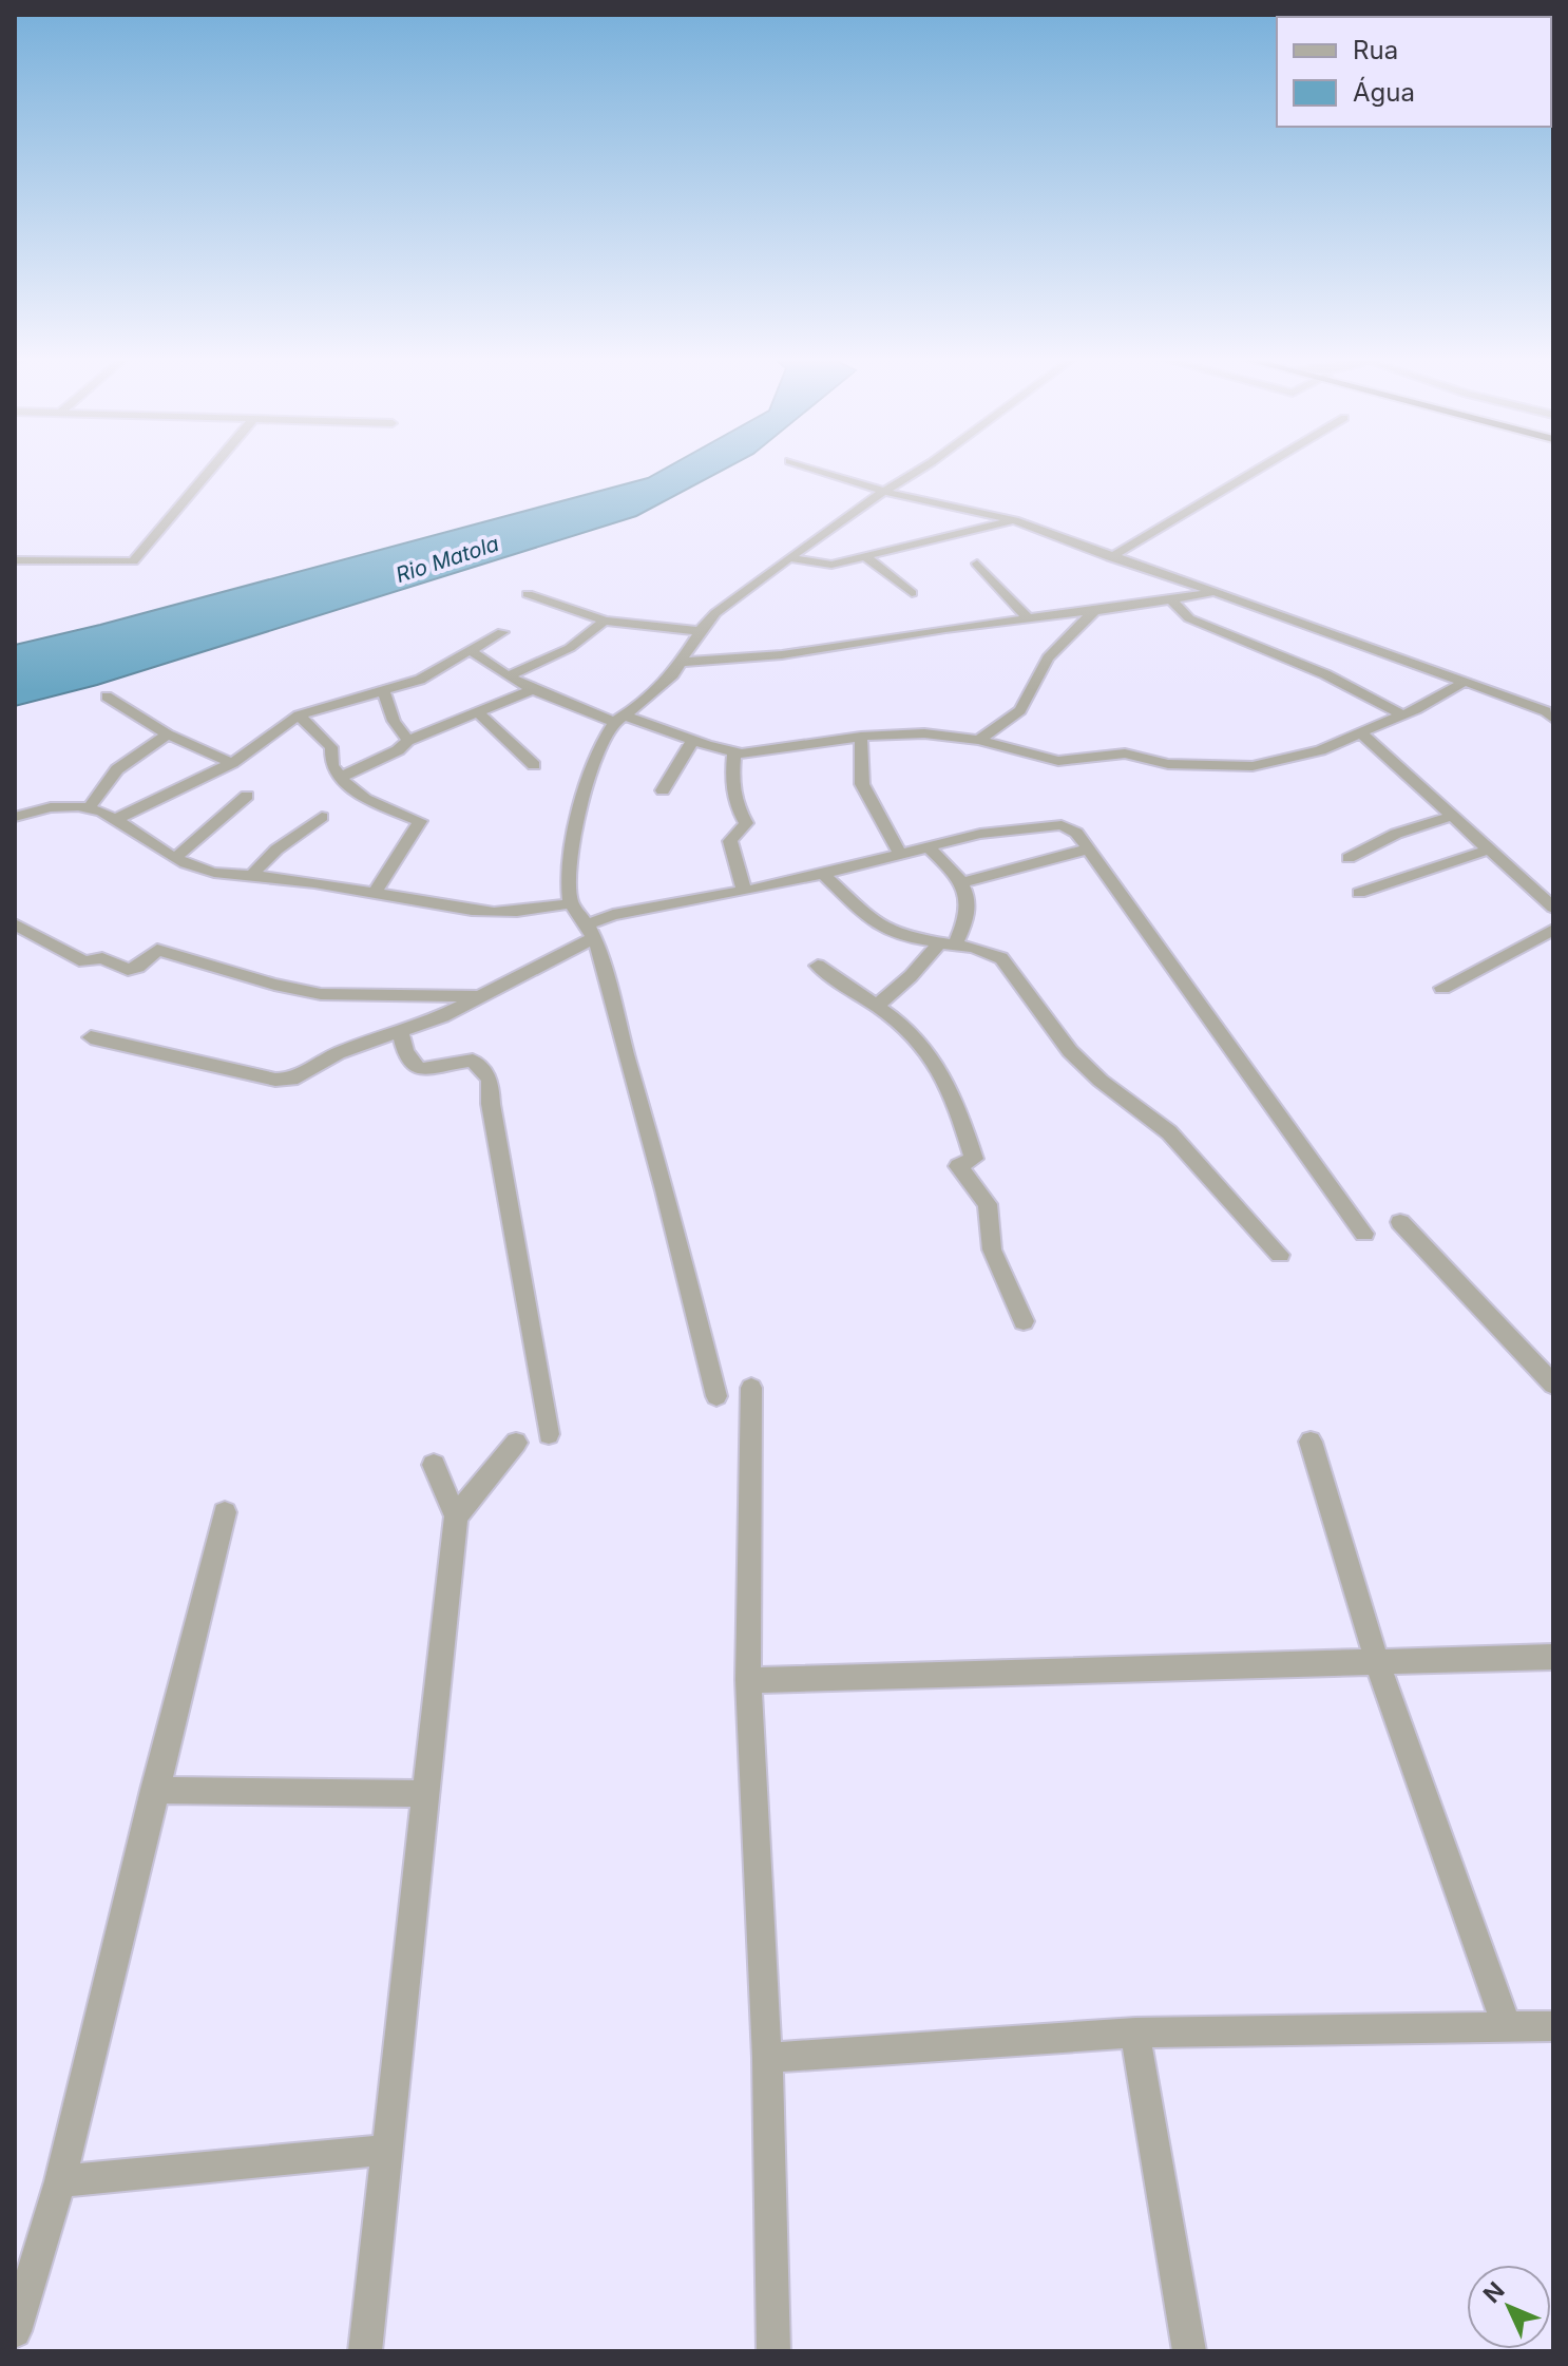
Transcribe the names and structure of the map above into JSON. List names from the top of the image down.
{
  "water": ["Rio Matola"],
  "legend": ["Rua", "Água"],
  "north": "top left"
}
